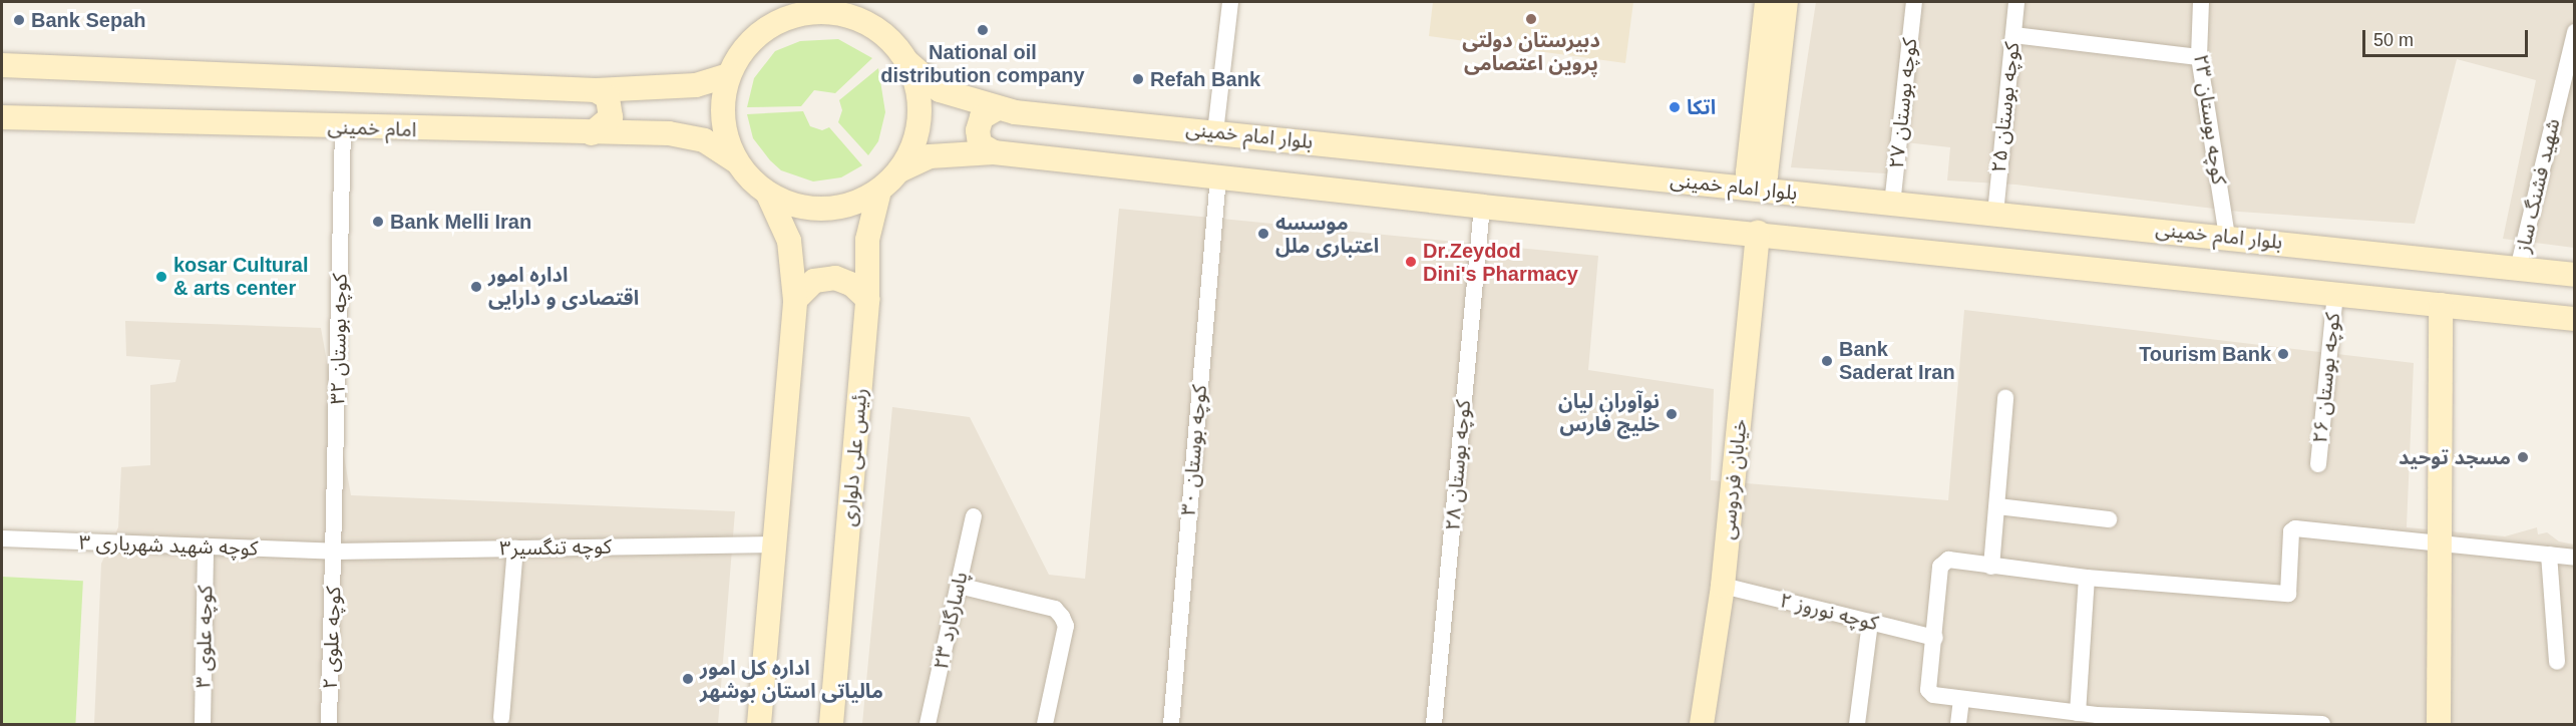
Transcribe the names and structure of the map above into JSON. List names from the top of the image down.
{
  "streets": {
    "street": [
      "کوچه بوستان ۲۷",
      "کوچه بوستان ۲۵",
      "کوچه بوستان ۲۳",
      "امام خمینی",
      "بلوار امام خمینی",
      "شهید فشنگ ساز",
      "کوچه بوستان ۳۲",
      "کوچه بوستان ۲۶",
      "کوچه بوستان ۳۰",
      "رئیس علی دلواری",
      "کوچه بوستان ۲۸",
      "خیابان فردوسی",
      "کوچه شهید شهریاری ۳",
      "کوچه تنگسیر۳",
      "کوچه نوروز ۲",
      "پاسارگارد ۲۳",
      "کوچه علوی ۳",
      "کوچه علوی ۲"
    ]
  },
  "crossings": [
    ["کوچه بوستان ۲۷", "بلوار امام خمینی"],
    ["کوچه بوستان ۲۵", "بلوار امام خمینی"],
    ["کوچه بوستان ۲۳", "بلوار امام خمینی"],
    ["امام خمینی", "بلوار امام خمینی"],
    ["امام خمینی", "کوچه بوستان ۳۲"],
    ["امام خمینی", "رئیس علی دلواری"],
    ["بلوار امام خمینی", "شهید فشنگ ساز"],
    ["بلوار امام خمینی", "رئیس علی دلواری"],
    ["کوچه بوستان ۳۲", "کوچه شهید شهریاری ۳"],
    ["کوچه بوستان ۳۲", "کوچه تنگسیر۳"],
    ["کوچه بوستان ۳۲", "کوچه علوی ۲"],
    ["خیابان فردوسی", "کوچه نوروز ۲"],
    ["کوچه شهید شهریاری ۳", "کوچه تنگسیر۳"],
    ["کوچه شهید شهریاری ۳", "کوچه علوی ۳"],
    ["کوچه شهید شهریاری ۳", "کوچه علوی ۲"],
    ["کوچه تنگسیر۳", "کوچه علوی ۲"]
  ],
  "places": [
    "دبیرستان دولتی پروین اعتصامی",
    "Bank Sepah",
    "National oil distribution company",
    "Refah Bank",
    "اتکا",
    "Bank Melli Iran",
    "موسسه اعتباری ملل",
    "Dr.Zeydod Dini's Pharmacy",
    "kosar Cultural & arts center",
    "اداره امور اقتصادی و دارایی",
    "Tourism Bank",
    "Bank Saderat Iran",
    "نوآوران لیان خلیج فارس",
    "مسجد توحید",
    "اداره کل امور مالیاتی استان بوشهر"
  ],
  "scale_bar": "50 m"
}
